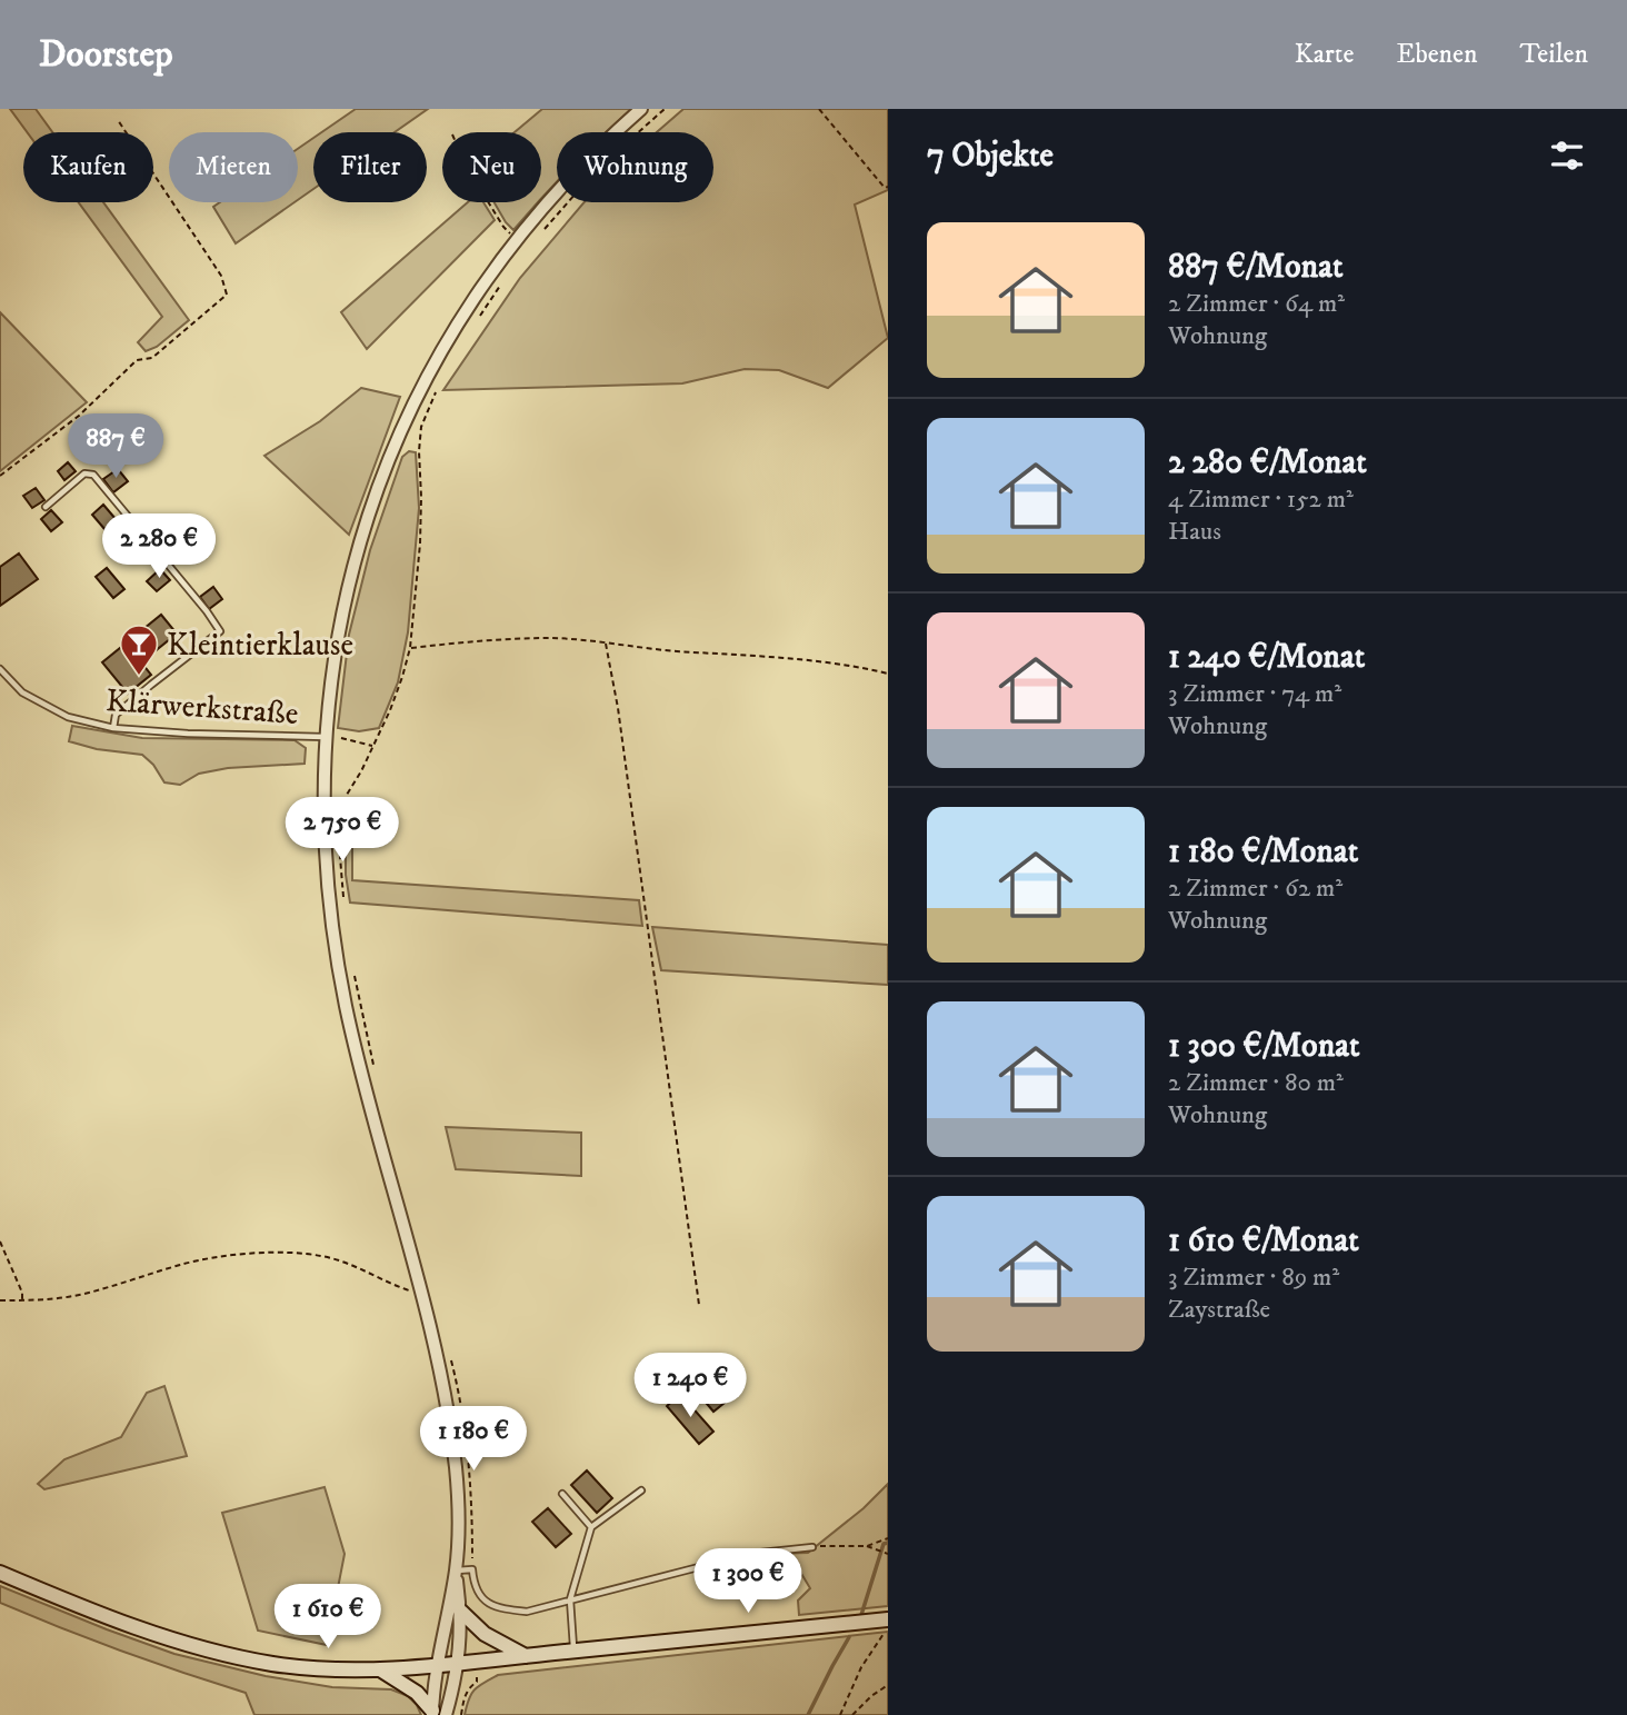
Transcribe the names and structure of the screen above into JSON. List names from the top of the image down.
{
  "streets": {
    "lane": ["Klärwerkstraße"]
  },
  "places": {
    "bar": ["Kleintierklause"]
  },
  "page": {
    "header": "Doorstep",
    "nav": ["Karte", "Ebenen", "Teilen"],
    "heading": "7 Objekte",
    "chip": [
      "Kaufen",
      "Mieten",
      "Filter",
      "Neu",
      "Wohnung"
    ],
    "list": [
      {
        "name": "887 €/Monat",
        "note": "2 Zimmer · 64 m² · Wohnung"
      },
      {
        "name": "2 280 €/Monat",
        "note": "4 Zimmer · 152 m² · Haus"
      },
      {
        "name": "1 240 €/Monat",
        "note": "3 Zimmer · 74 m² · Wohnung"
      },
      {
        "name": "1 180 €/Monat",
        "note": "2 Zimmer · 62 m² · Wohnung"
      },
      {
        "name": "1 300 €/Monat",
        "note": "2 Zimmer · 80 m² · Wohnung"
      },
      {
        "name": "1 610 €/Monat",
        "note": "3 Zimmer · 89 m² · Zaystraße"
      }
    ],
    "price": [
      "887 €",
      "2 280 €",
      "2 750 €",
      "1 240 €",
      "1 180 €",
      "1 300 €",
      "1 610 €"
    ]
  }
}
